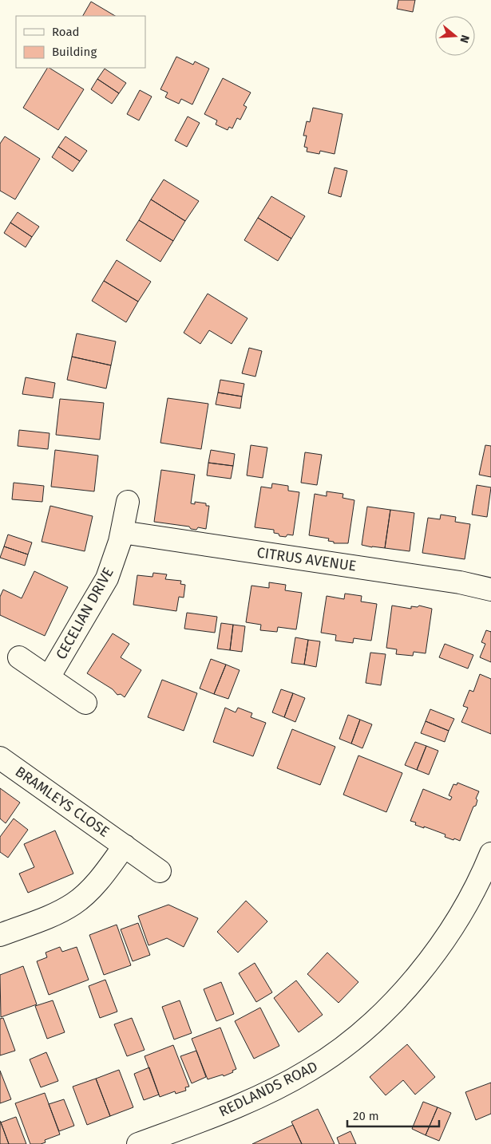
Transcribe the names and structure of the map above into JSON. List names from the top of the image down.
{
  "streets": {
    "street": [
      "CITRUS AVENUE",
      "CECELIAN DRIVE",
      "BRAMLEYS CLOSE",
      "REDLANDS ROAD"
    ]
  },
  "crossings": [
    ["CITRUS AVENUE", "CECELIAN DRIVE"]
  ],
  "legend": ["Road", "Building"],
  "scale_bar": "20 m",
  "north": "right"
}
